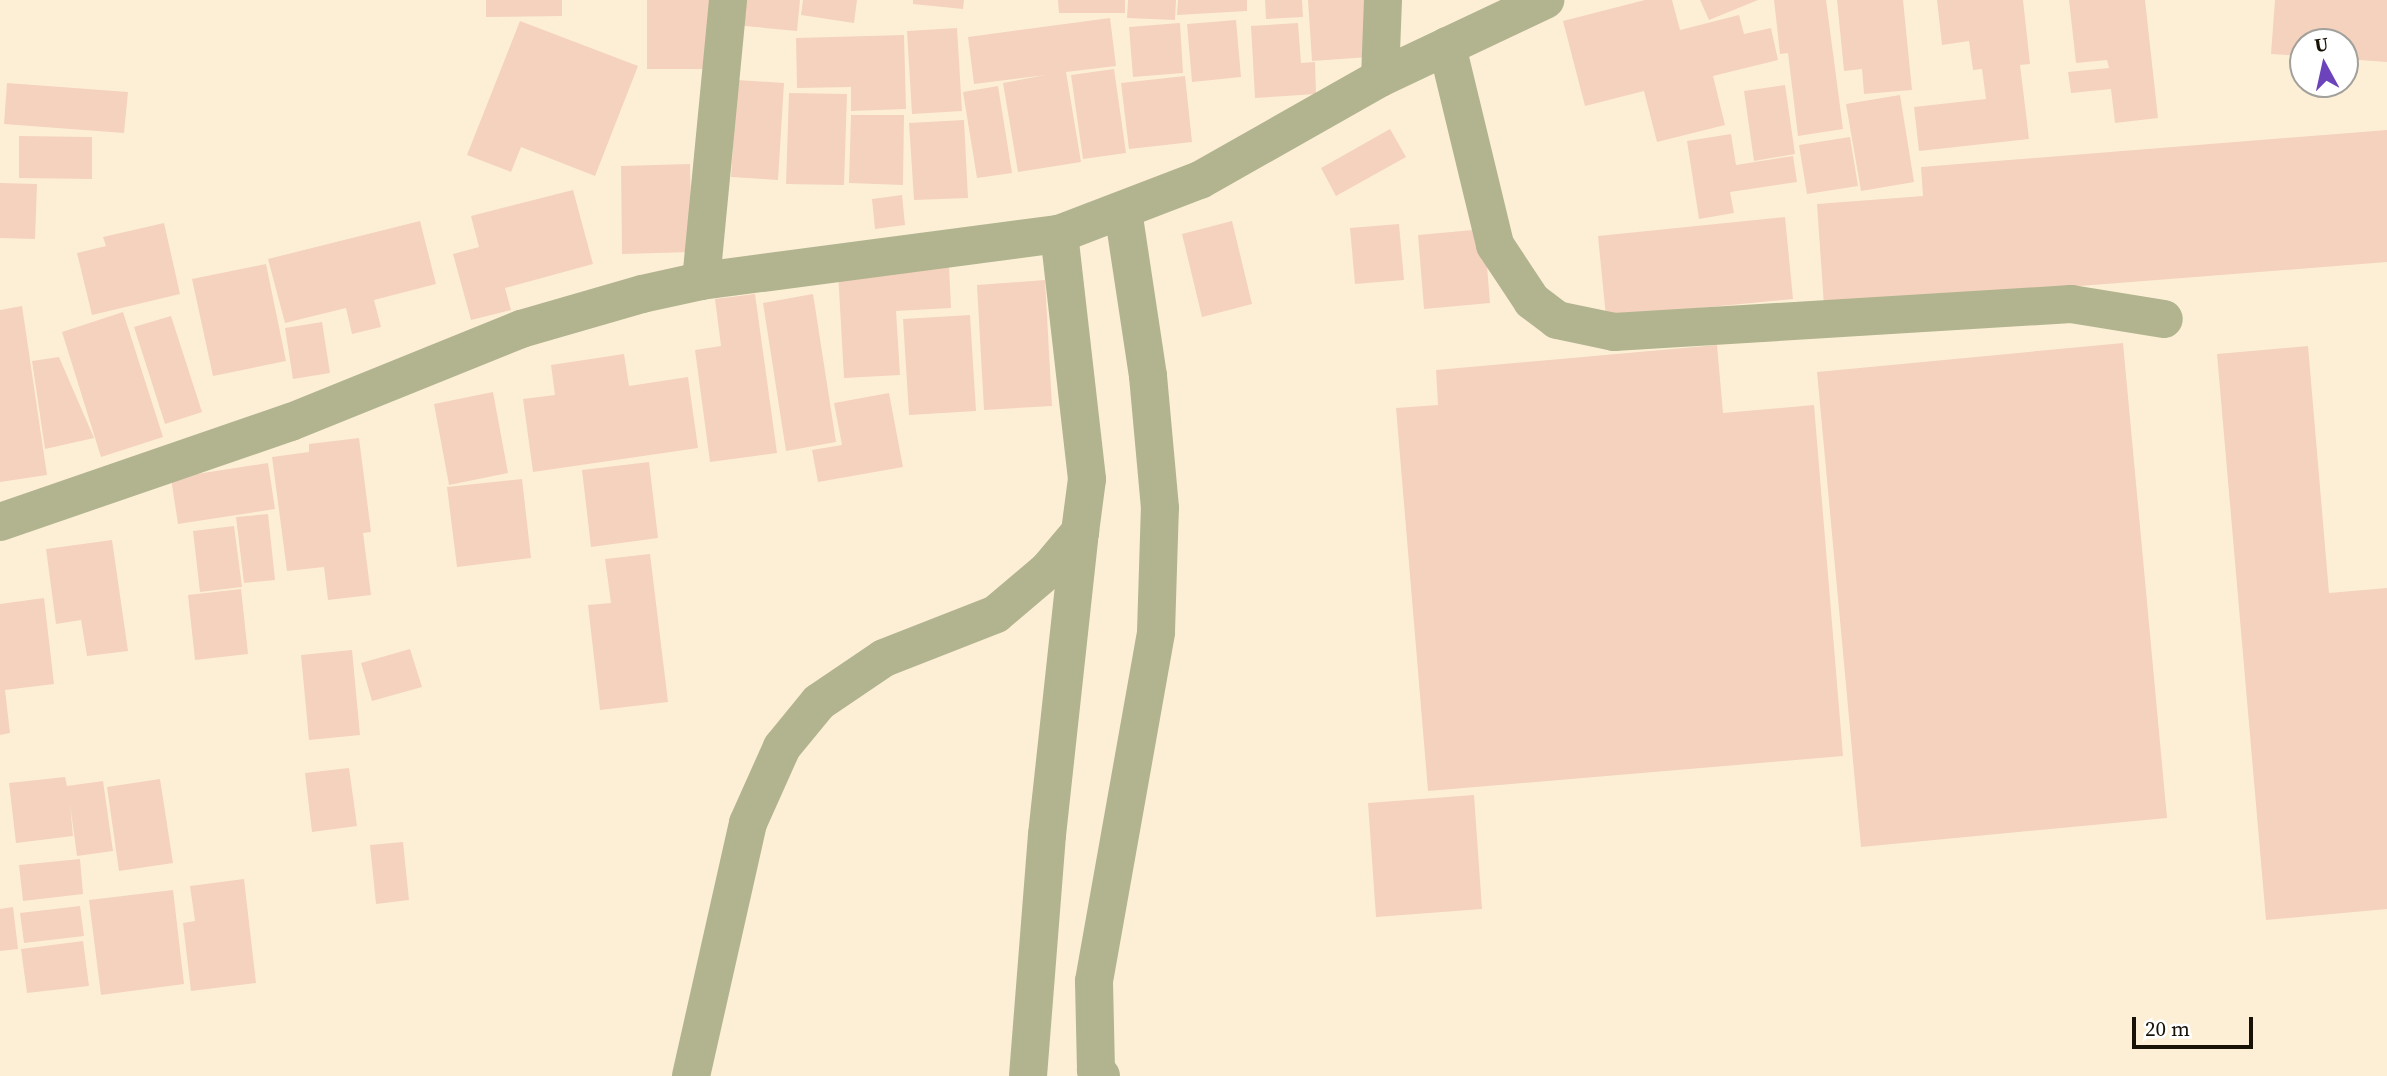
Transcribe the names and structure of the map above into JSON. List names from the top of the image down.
{
  "scale_bar": "20 m",
  "north": "top"
}
